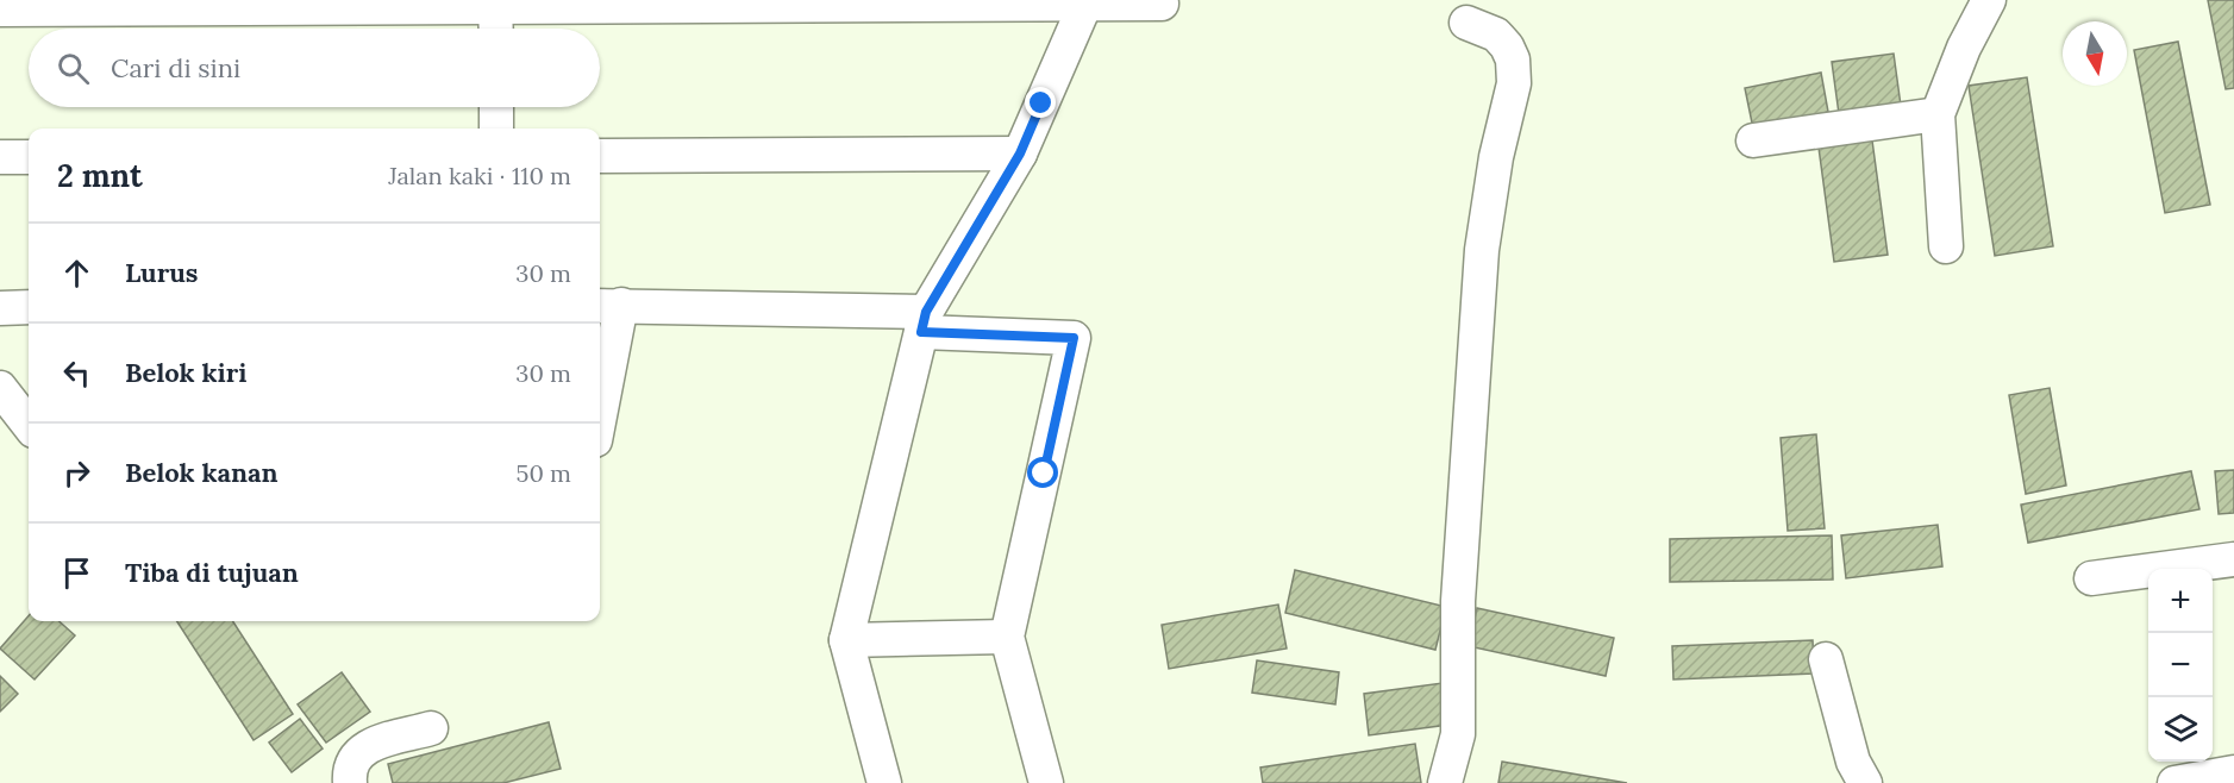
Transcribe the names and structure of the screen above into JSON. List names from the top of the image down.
{
  "north": "bottom",
  "page": {
    "search": "Cari di sini",
    "heading": ["2 mnt", "Jalan kaki · 110 m"],
    "list": [
      ["Lurus", "30 m"],
      ["Belok kiri", "30 m"],
      ["Belok kanan", "50 m"],
      "Tiba di tujuan"
    ],
    "map_buttons": ["+", "−"]
  }
}
